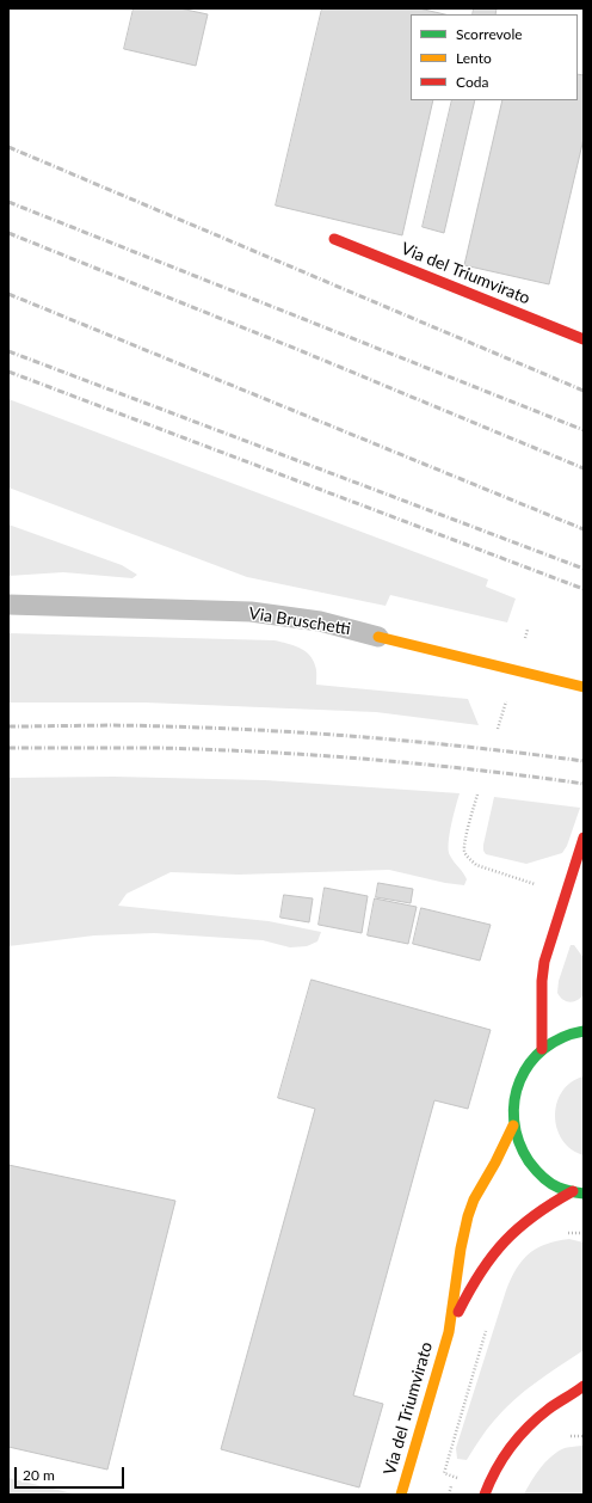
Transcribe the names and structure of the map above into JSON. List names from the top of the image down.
{
  "streets": {
    "street": ["Via del Triumvirato", "Via Bruschetti"]
  },
  "legend": ["Scorrevole", "Lento", "Coda"],
  "scale_bar": "20 m"
}
